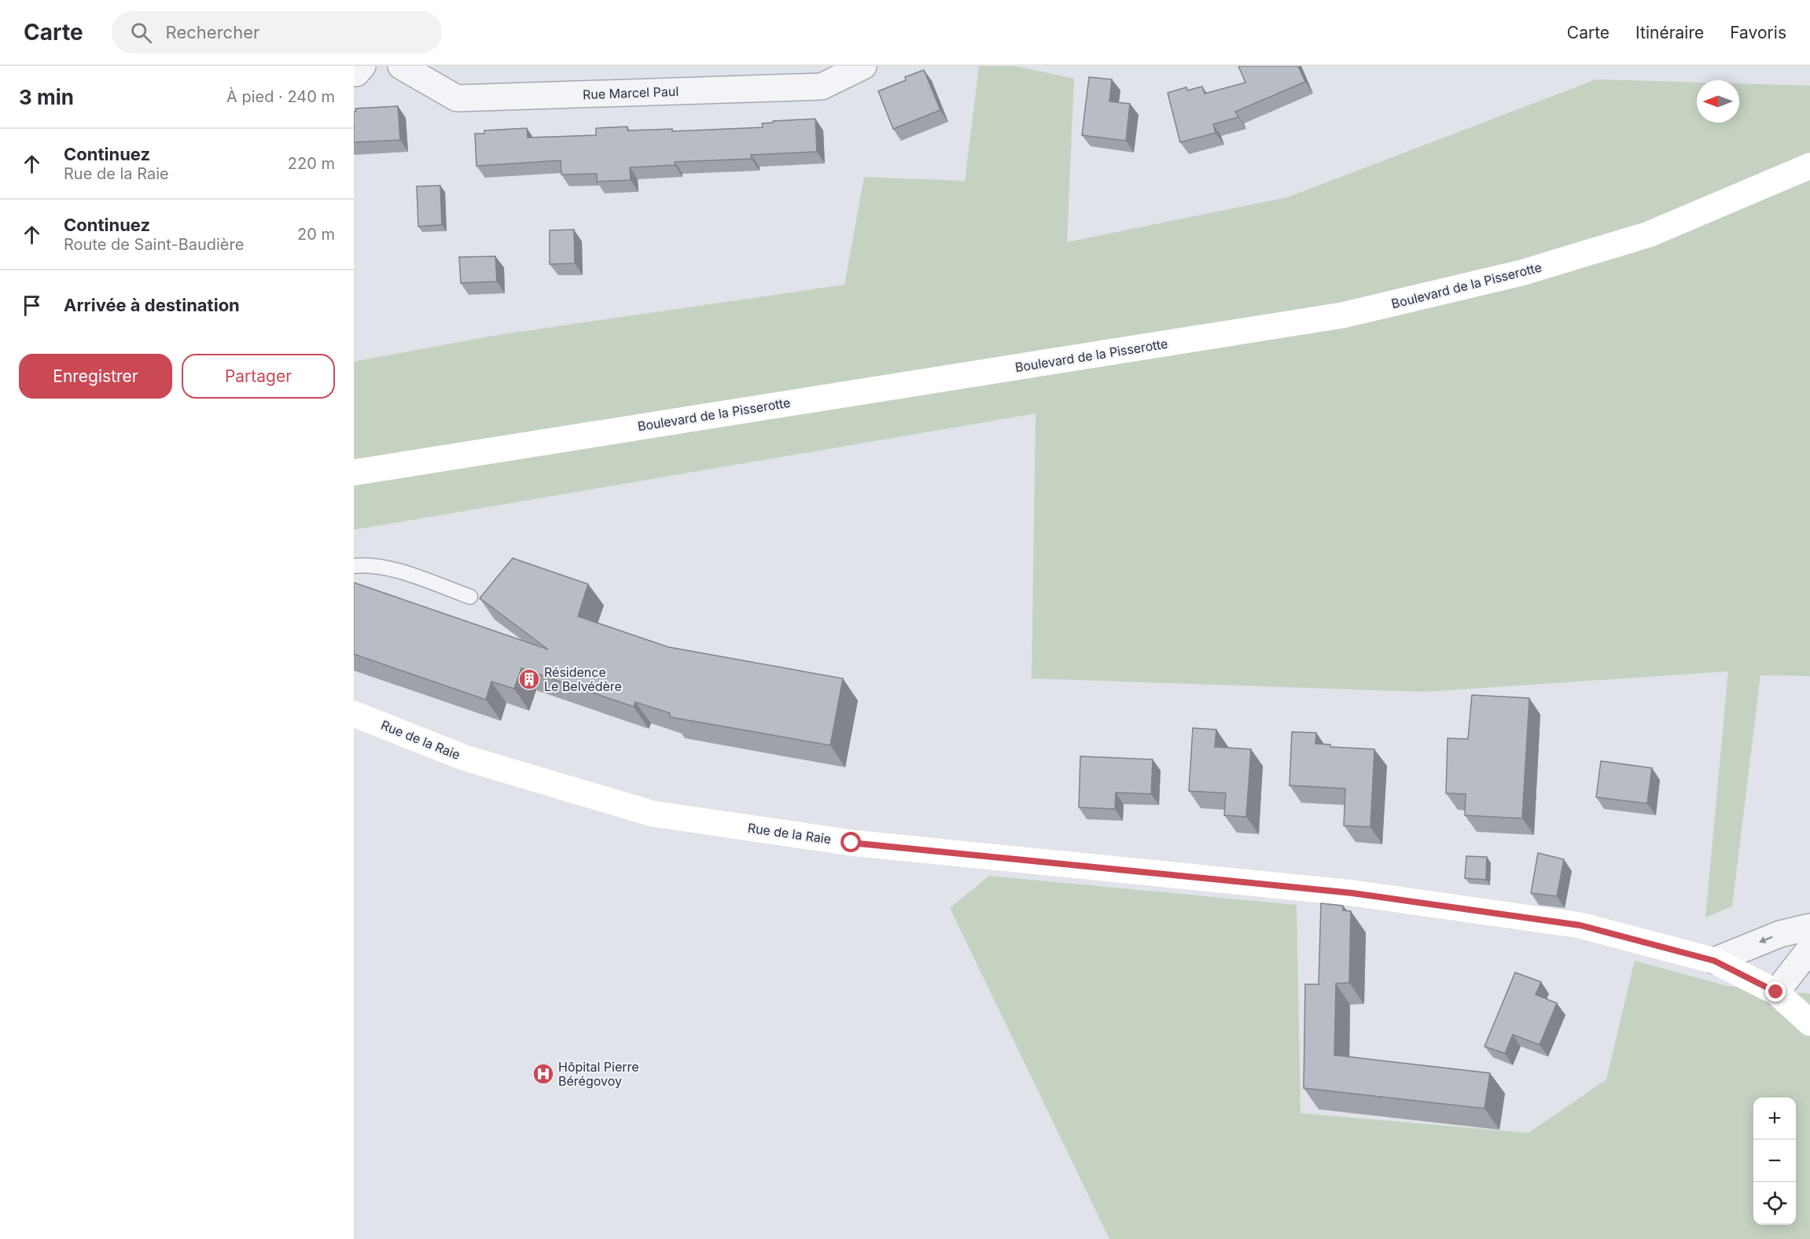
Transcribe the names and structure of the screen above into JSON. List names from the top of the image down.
{
  "streets": {
    "street": ["Rue Marcel Paul", "Boulevard de la Pisserotte", "Rue de la Raie"]
  },
  "places": {
    "building": ["Résidence Le Belvédère"],
    "hospital": ["Hôpital Pierre Bérégovoy"]
  },
  "north": "left",
  "page": {
    "header": "Carte",
    "search": "Rechercher",
    "nav": ["Carte", "Itinéraire", "Favoris"],
    "heading": ["3 min", "À pied · 240 m"],
    "list": [
      ["Continuez", "Rue de la Raie", "220 m"],
      ["Continuez", "Route de Saint-Baudière", "20 m"],
      "Arrivée à destination"
    ],
    "buttons": ["Enregistrer", "Partager"],
    "map_buttons": ["+", "−"]
  }
}
